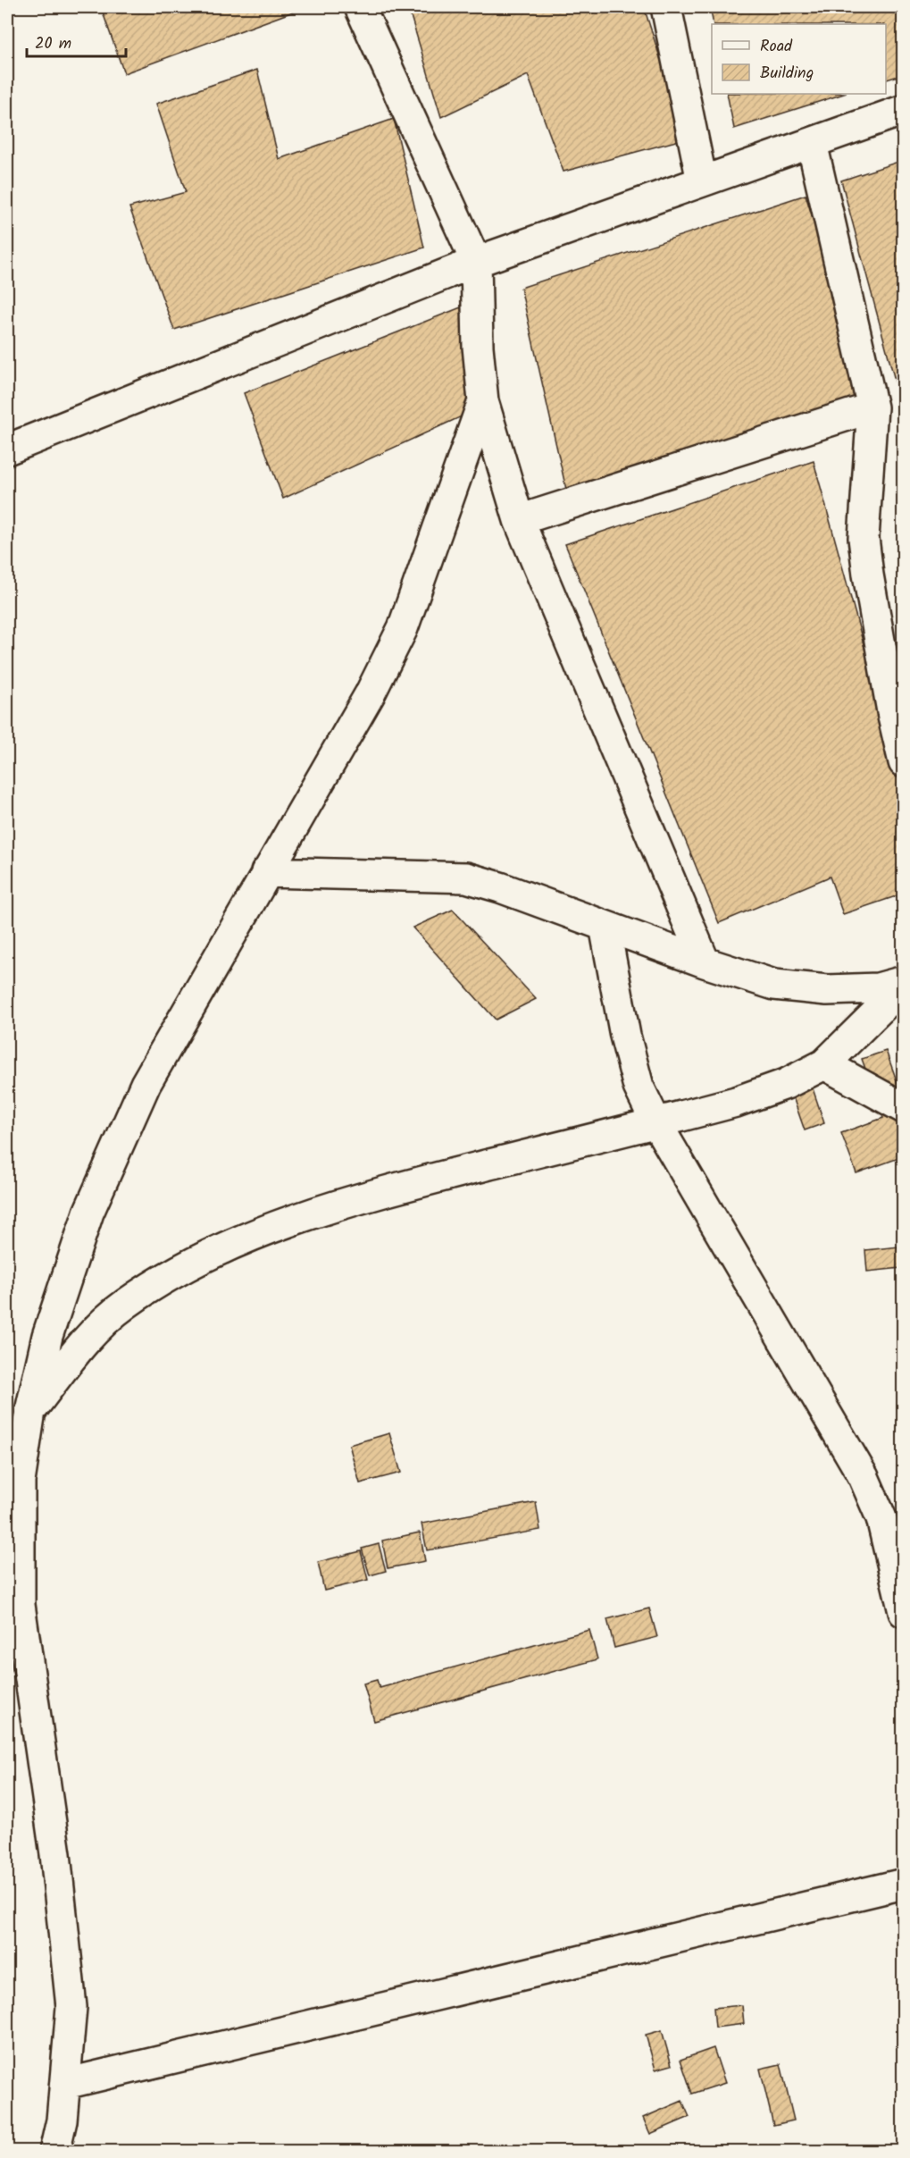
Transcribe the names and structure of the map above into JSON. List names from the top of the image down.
{
  "legend": ["Road", "Building"],
  "scale_bar": "20 m"
}
